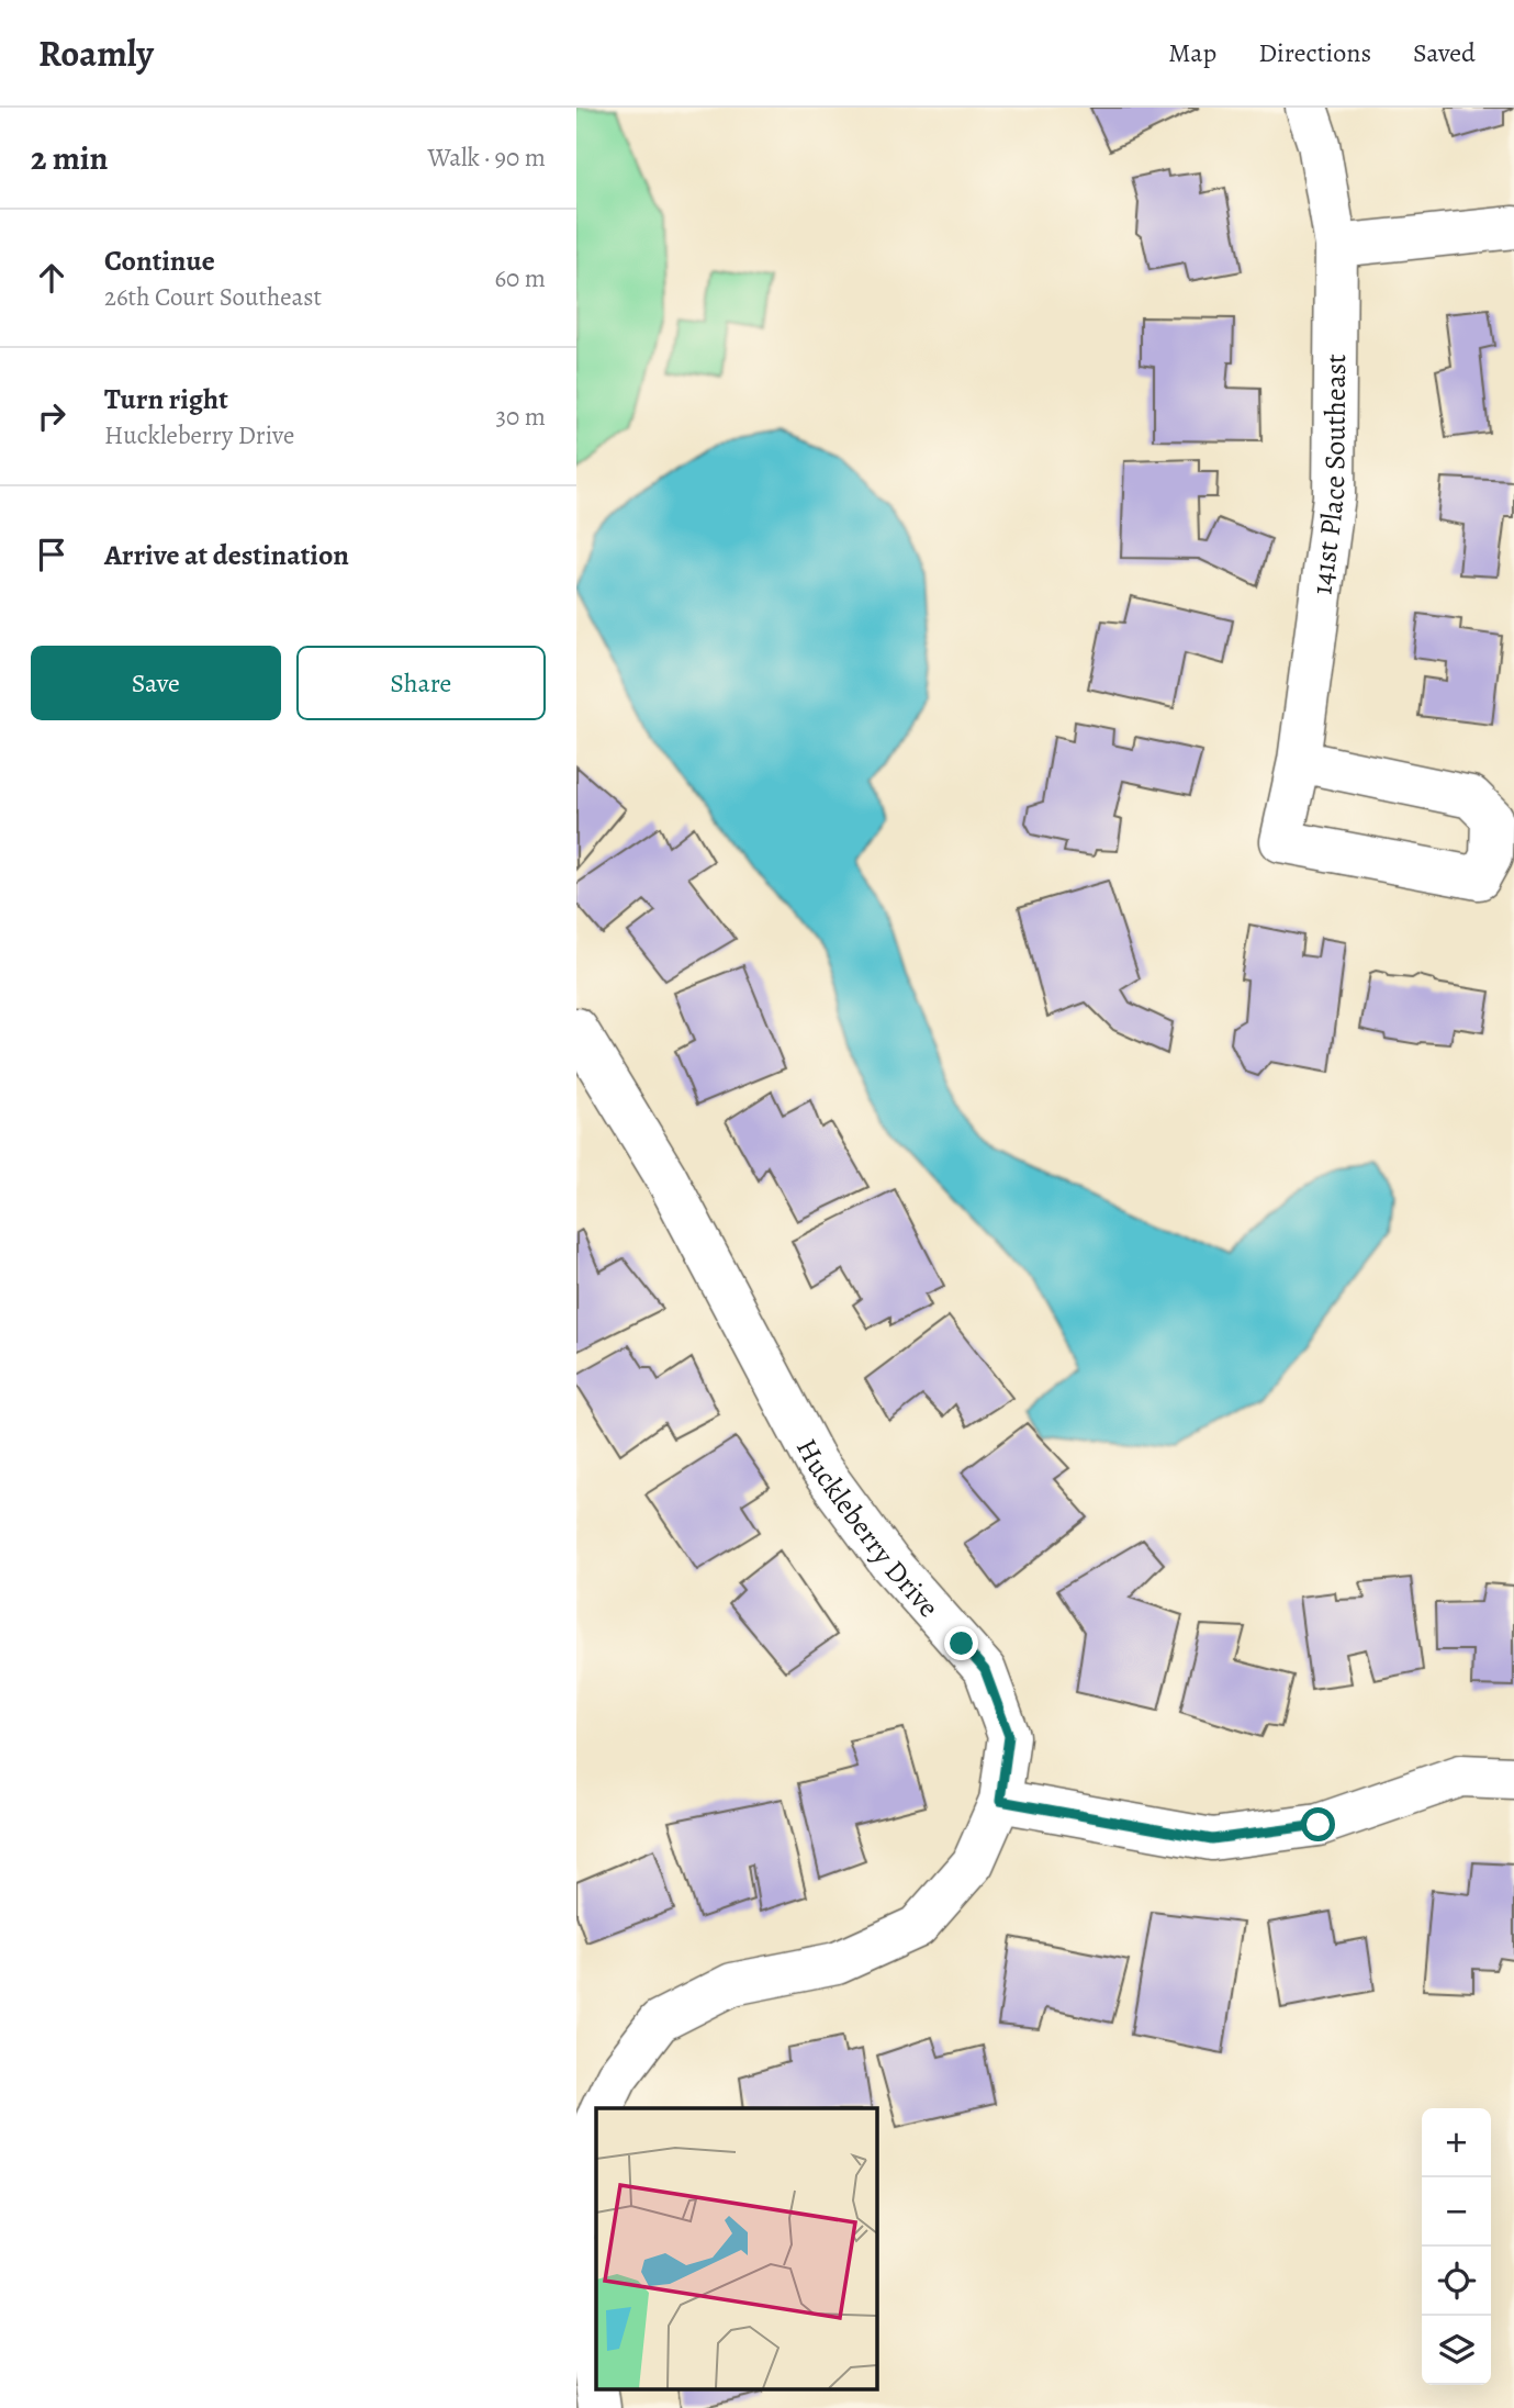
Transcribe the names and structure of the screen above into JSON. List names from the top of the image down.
{
  "streets": {
    "street": ["141st Place Southeast", "Huckleberry Drive"]
  },
  "page": {
    "header": "Roamly",
    "nav": ["Map", "Directions", "Saved"],
    "heading": ["2 min", "Walk · 90 m"],
    "list": [
      ["Continue", "26th Court Southeast", "60 m"],
      ["Turn right", "Huckleberry Drive", "30 m"],
      "Arrive at destination"
    ],
    "buttons": ["Save", "Share"],
    "map_buttons": ["+", "−"]
  }
}
